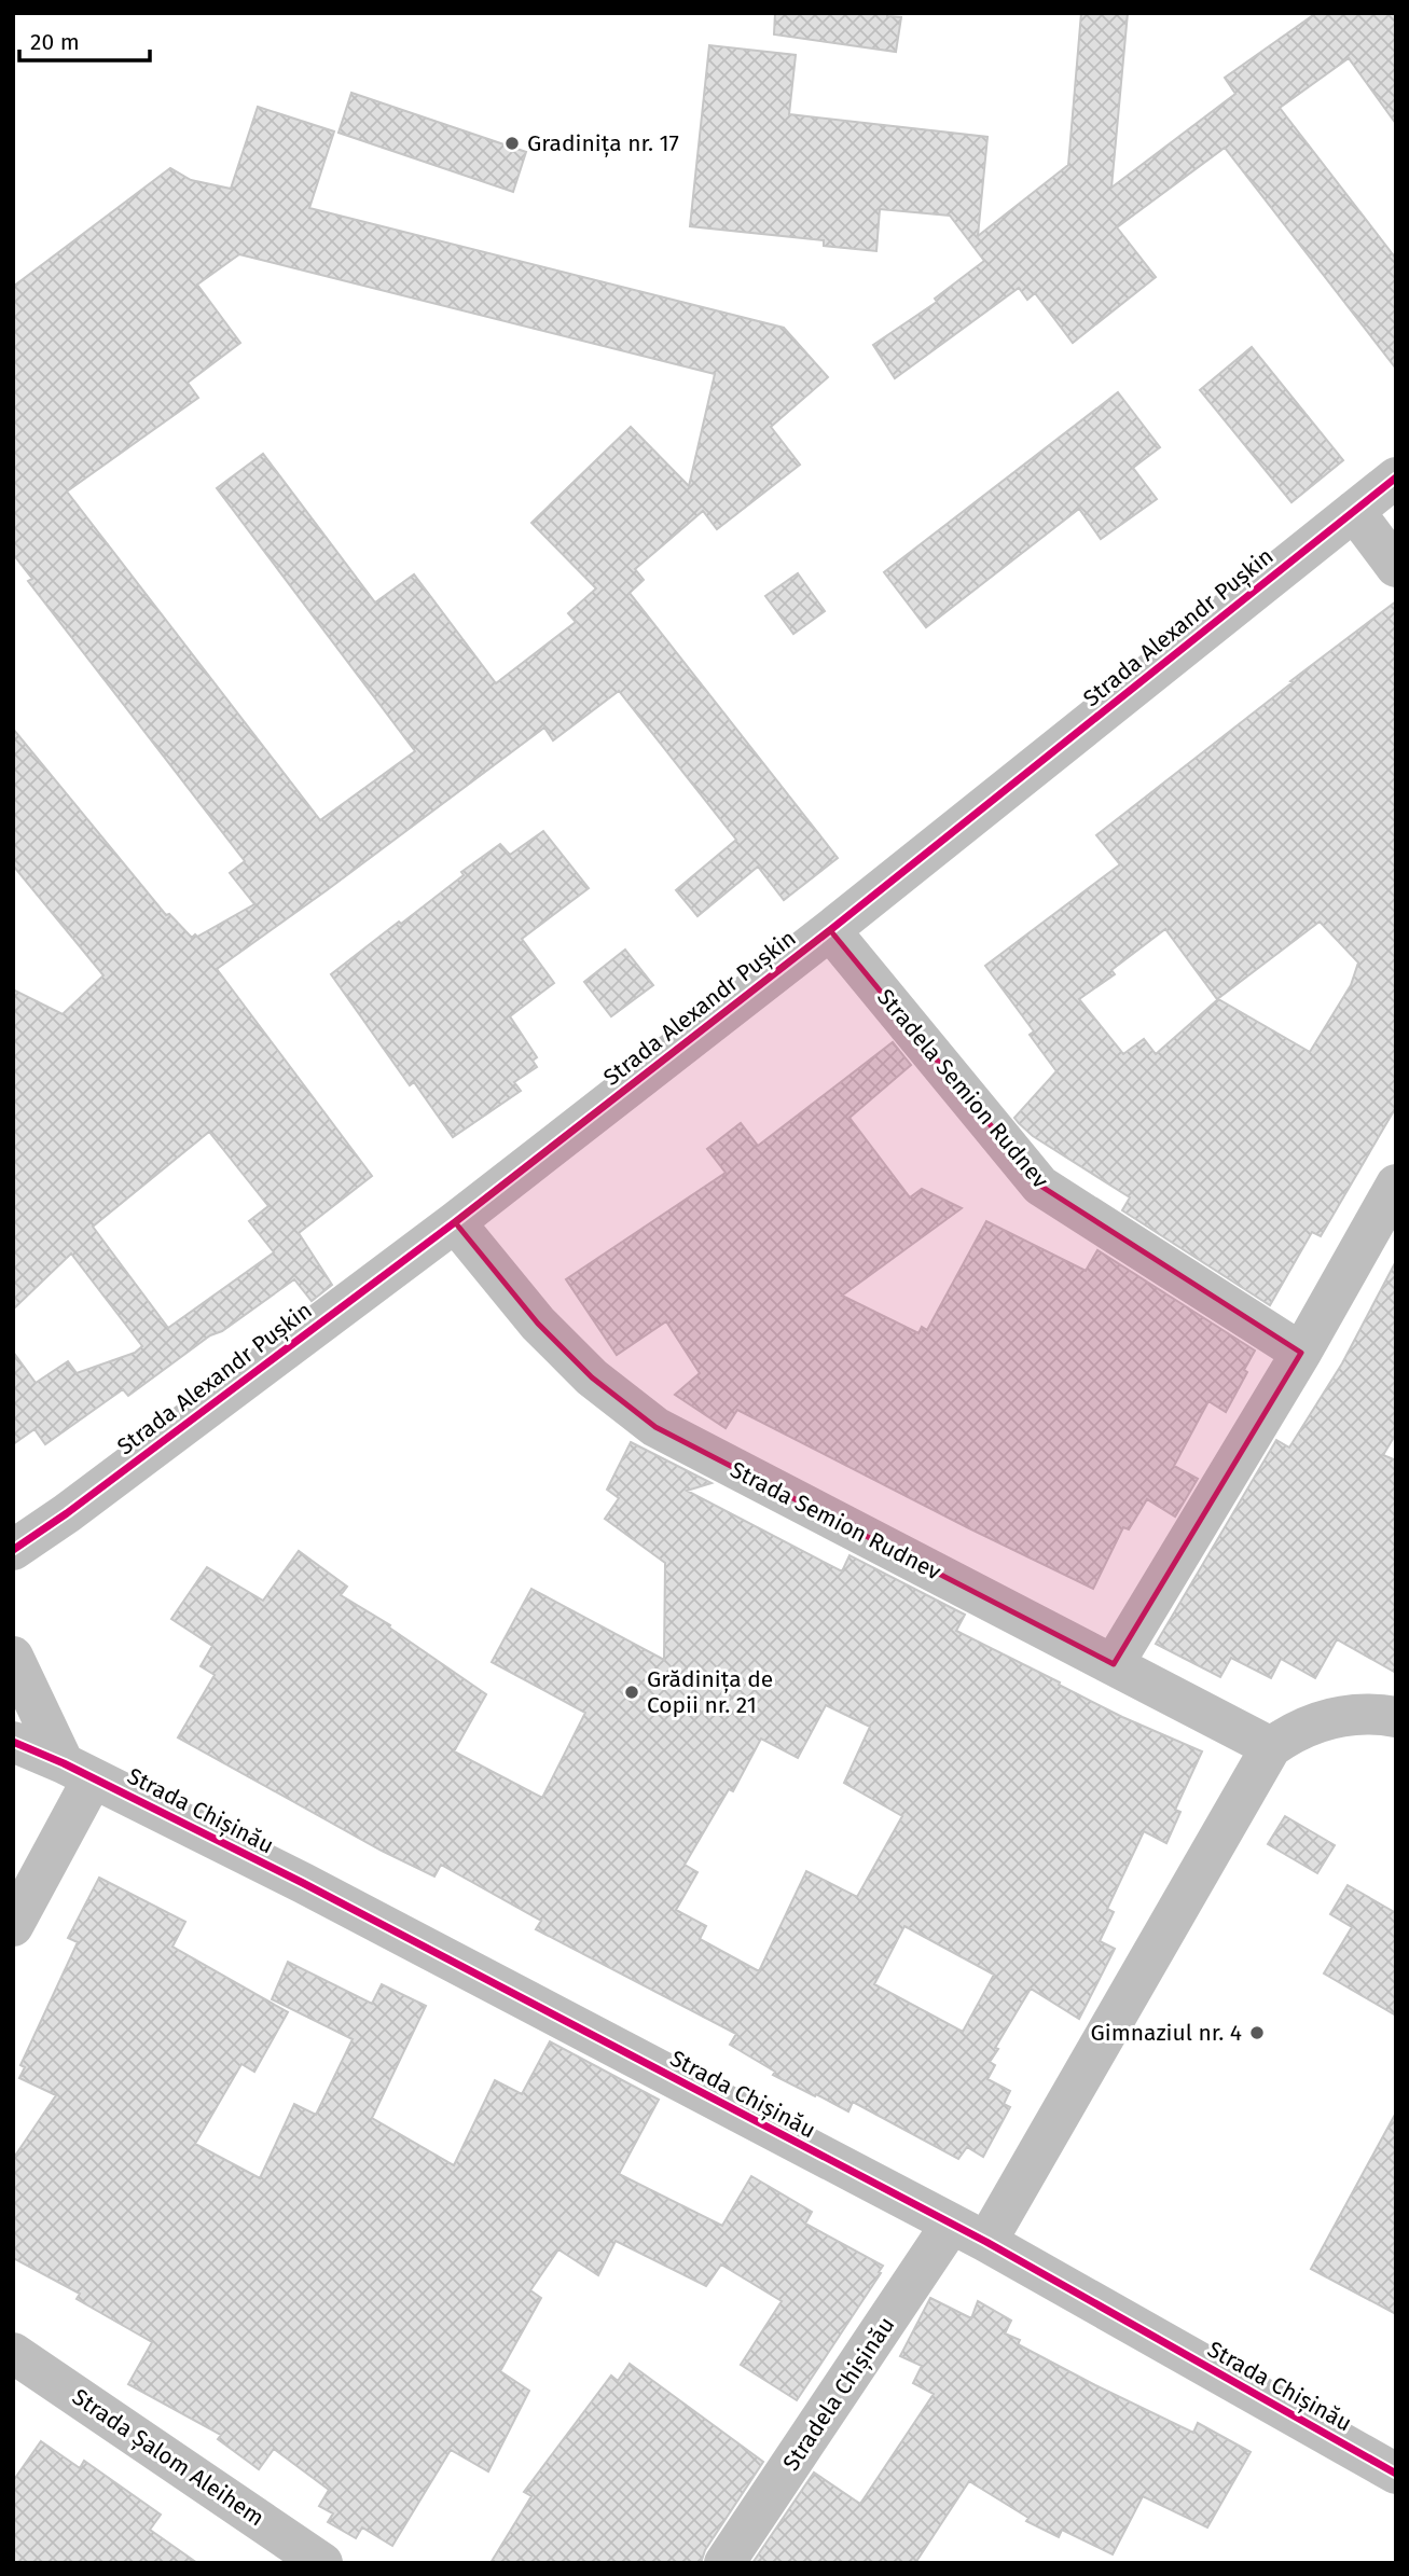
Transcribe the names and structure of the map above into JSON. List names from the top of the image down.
{
  "streets": {
    "street": [
      "Strada Alexandr Pușkin",
      "Stradela Semion Rudnev",
      "Strada Semion Rudnev",
      "Strada Chișinău",
      "Stradela Chișinău",
      "Strada Șalom Aleihem"
    ]
  },
  "crossings": [
    ["Strada Alexandr Pușkin", "Stradela Semion Rudnev"],
    ["Strada Alexandr Pușkin", "Strada Semion Rudnev"],
    ["Strada Chișinău", "Stradela Chișinău"]
  ],
  "places": ["Gradinița nr. 17", "Grădinița de Copii nr. 21", "Gimnaziul nr. 4"],
  "scale_bar": "20 m"
}
